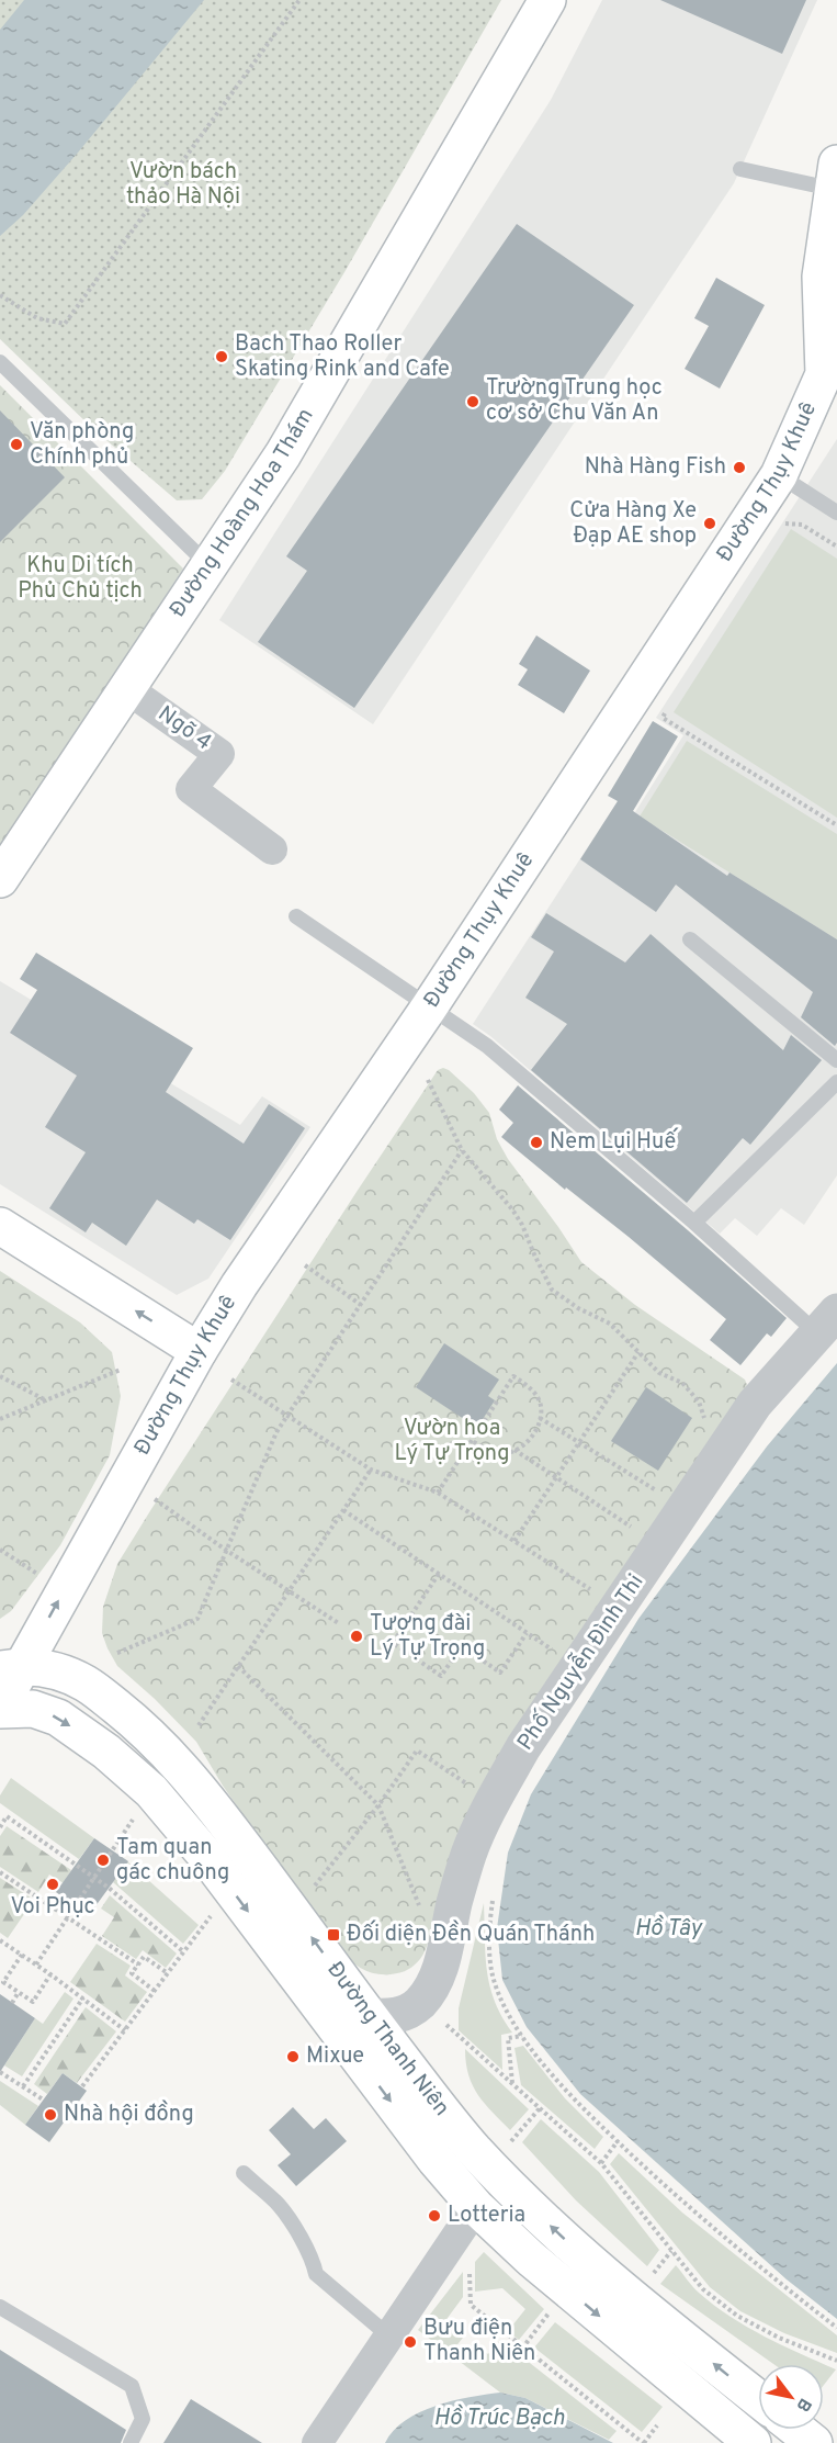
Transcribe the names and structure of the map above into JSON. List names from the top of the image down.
{
  "streets": {
    "main road": ["Đường Thụy Khuê", "Đường Hoàng Hoa Thám", "Đường Thanh Niên"],
    "street": ["Ngõ 4", "Phố Nguyễn Đình Thi"]
  },
  "crossings": [
    ["Đường Thụy Khuê", "Đường Thanh Niên"],
    ["Đường Hoàng Hoa Thám", "Ngõ 4"],
    ["Phố Nguyễn Đình Thi", "Đường Thanh Niên"]
  ],
  "water": ["Hồ Tây", "Hồ Trúc Bạch"],
  "parks": ["Vườn bách thảo Hà Nội", "Khu Di tích Phủ Chủ tịch", "Vườn hoa Lý Tự Trọng"],
  "places": {
    "other": [
      "Bach Thao Roller Skating Rink and Cafe",
      "Trường Trung học cơ sở Chu Văn An",
      "Văn phòng Chính phủ",
      "Nhà Hàng Fish",
      "Cửa Hàng Xe Đạp AE shop",
      "Nem Lụi Huế",
      "Tượng đài Lý Tự Trọng",
      "Tam quan gác chuông",
      "Voi Phục",
      "Mixue",
      "Nhà hội đồng",
      "Lotteria",
      "Bưu điện Thanh Niên"
    ],
    "transit": ["Đối diện Đền Quán Thánh"]
  },
  "north": "bottom right"
}
